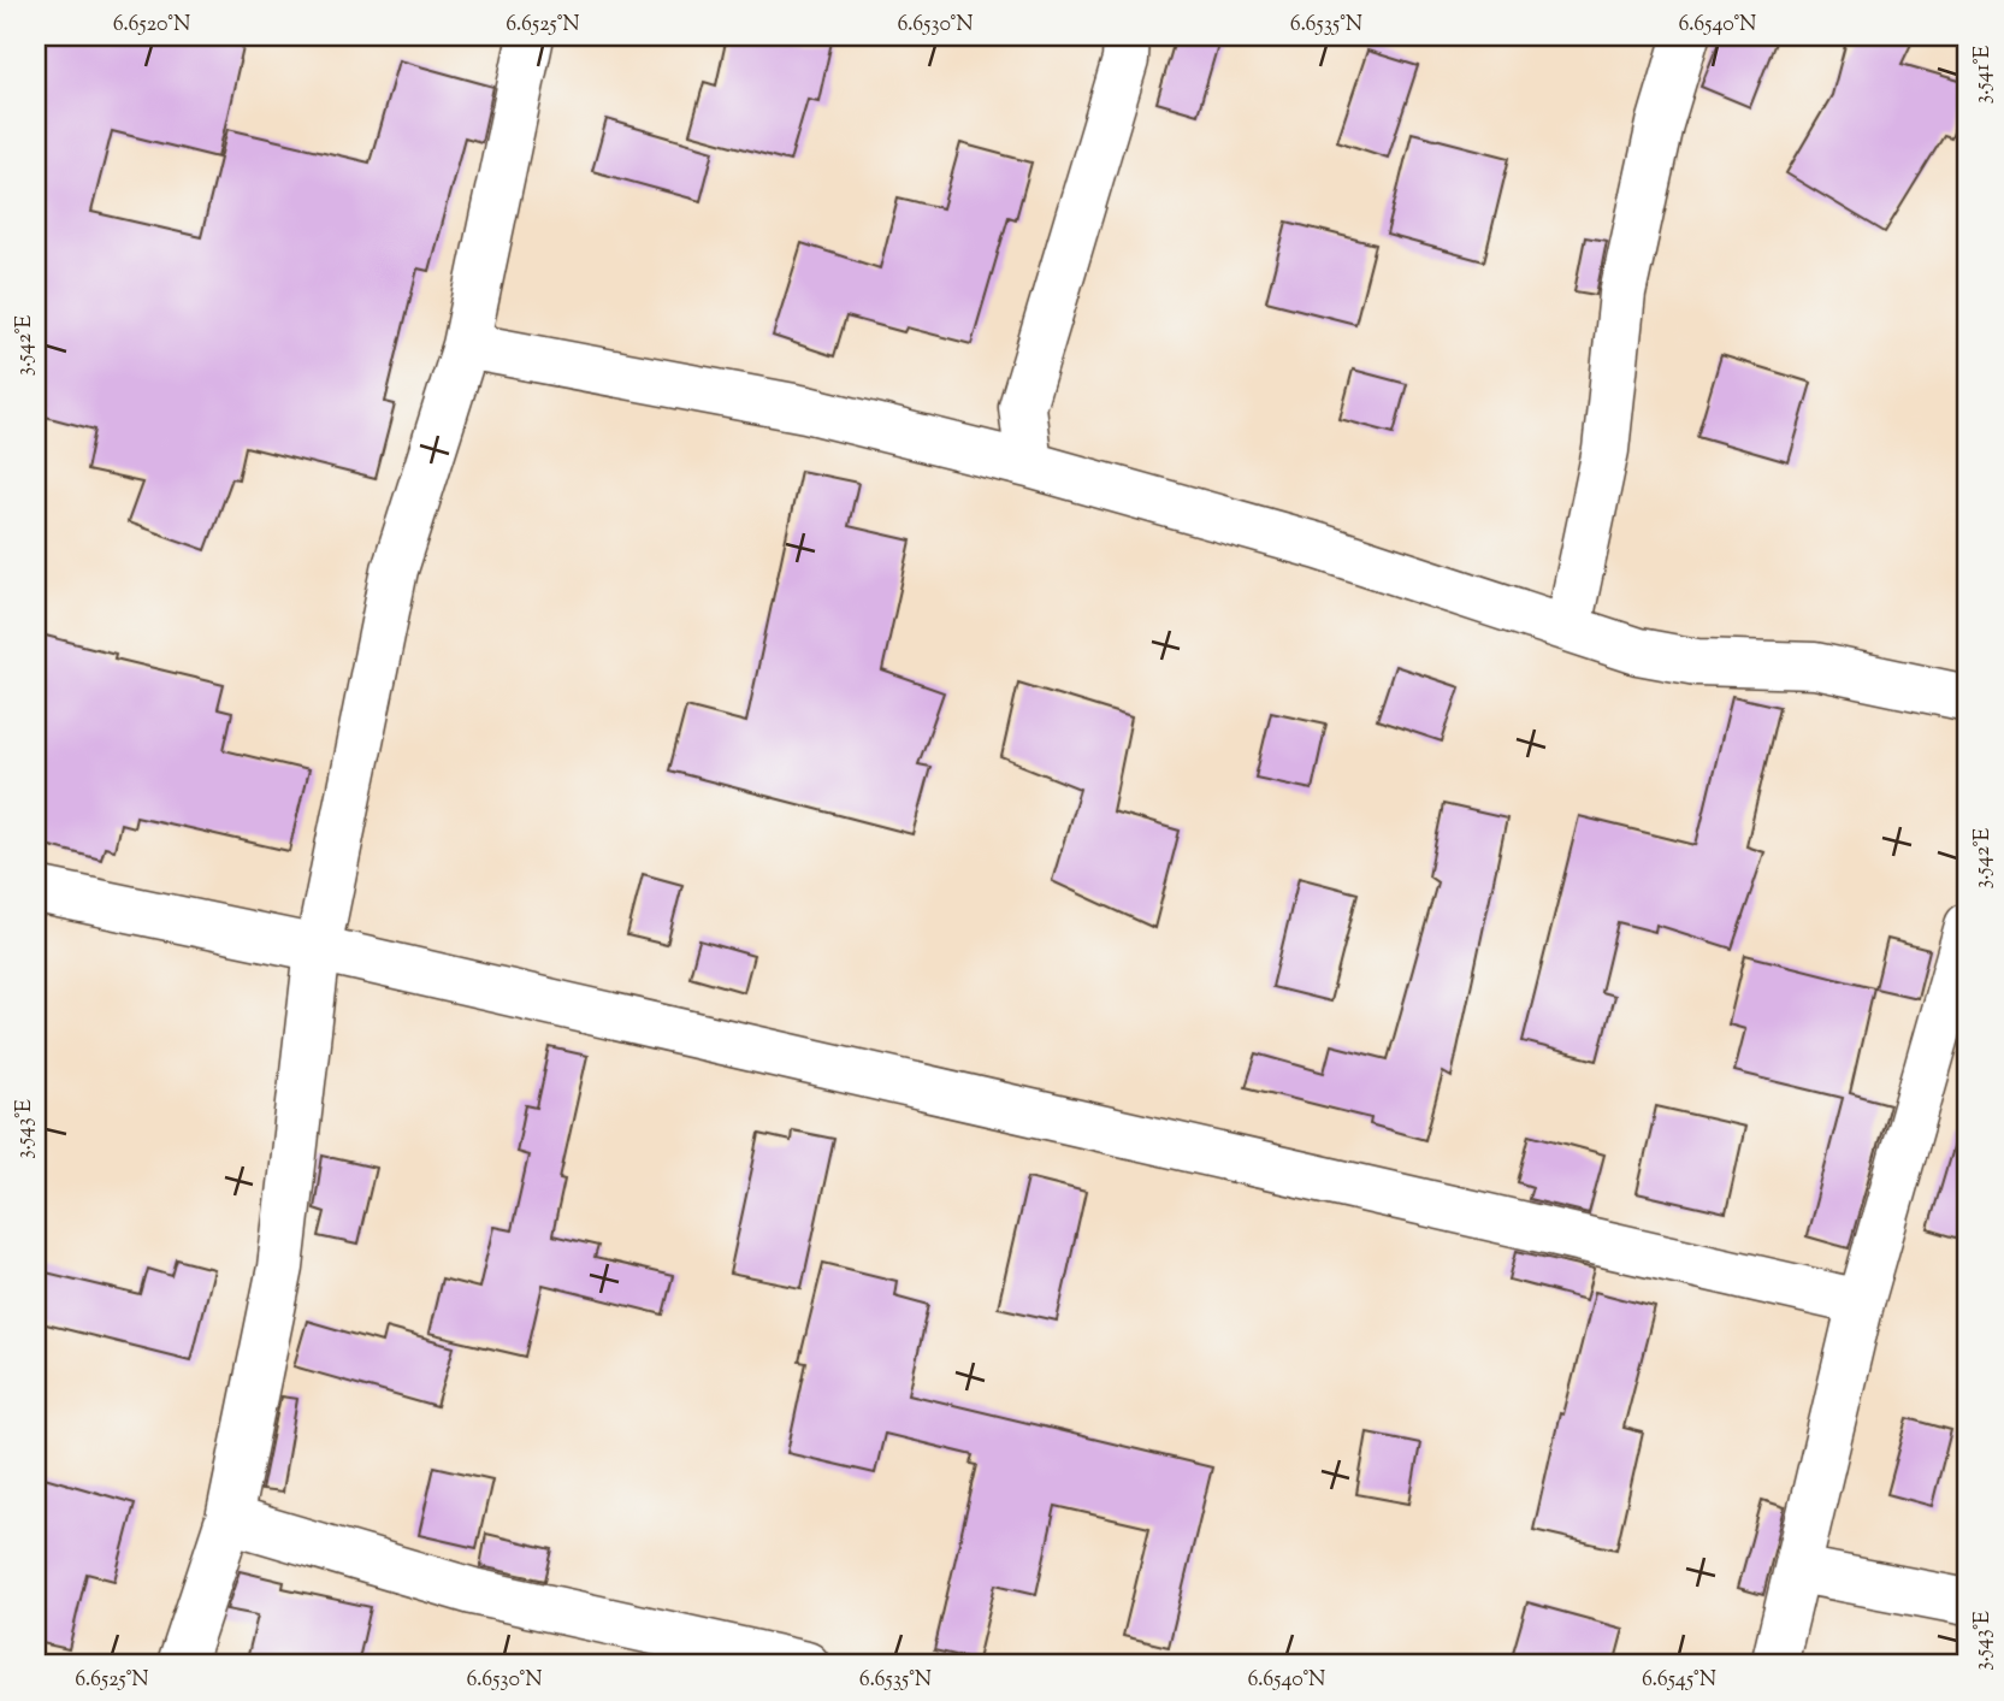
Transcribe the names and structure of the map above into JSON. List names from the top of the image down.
{
  "coordinates": [
    "6.6520°N",
    "6.6525°N",
    "6.6530°N",
    "6.6535°N",
    "6.6540°N",
    "3.541°E",
    "3.542°E",
    "3.543°E",
    "6.6545°N"
  ]
}
